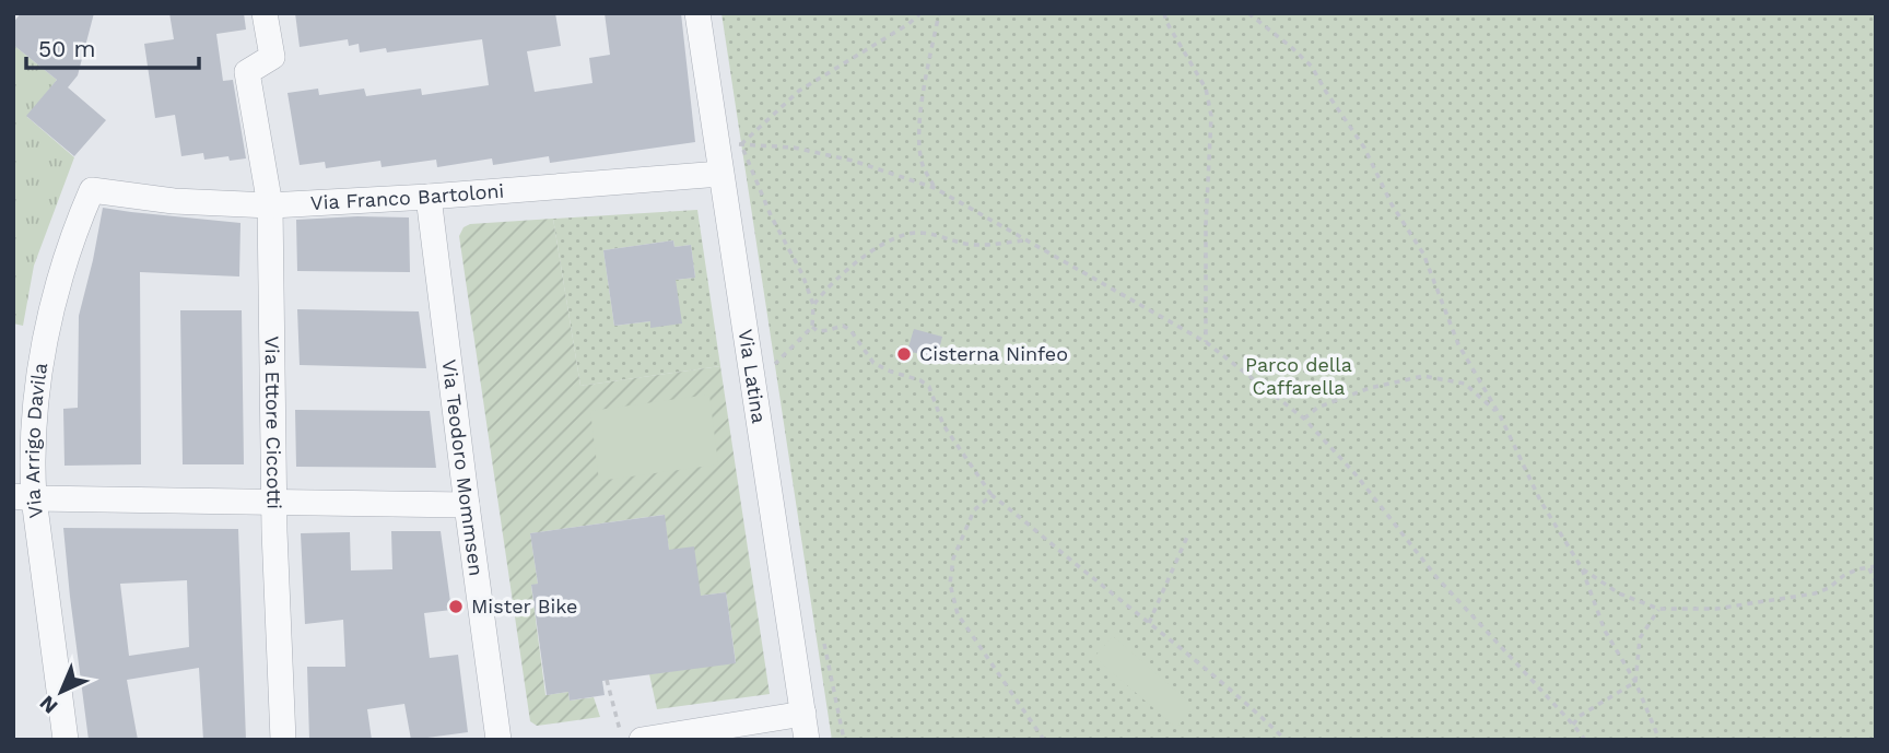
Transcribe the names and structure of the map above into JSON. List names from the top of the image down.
{
  "streets": {
    "street": [
      "Via Franco Bartoloni",
      "Via Latina",
      "Via Ettore Ciccotti",
      "Via Arrigo Davila",
      "Via Teodoro Mommsen"
    ]
  },
  "crossings": [
    ["Via Franco Bartoloni", "Via Latina"],
    ["Via Franco Bartoloni", "Via Ettore Ciccotti"],
    ["Via Franco Bartoloni", "Via Arrigo Davila"],
    ["Via Franco Bartoloni", "Via Teodoro Mommsen"]
  ],
  "parks": ["Parco della Caffarella"],
  "places": ["Cisterna Ninfeo", "Mister Bike"],
  "scale_bar": "50 m",
  "north": "bottom left"
}
